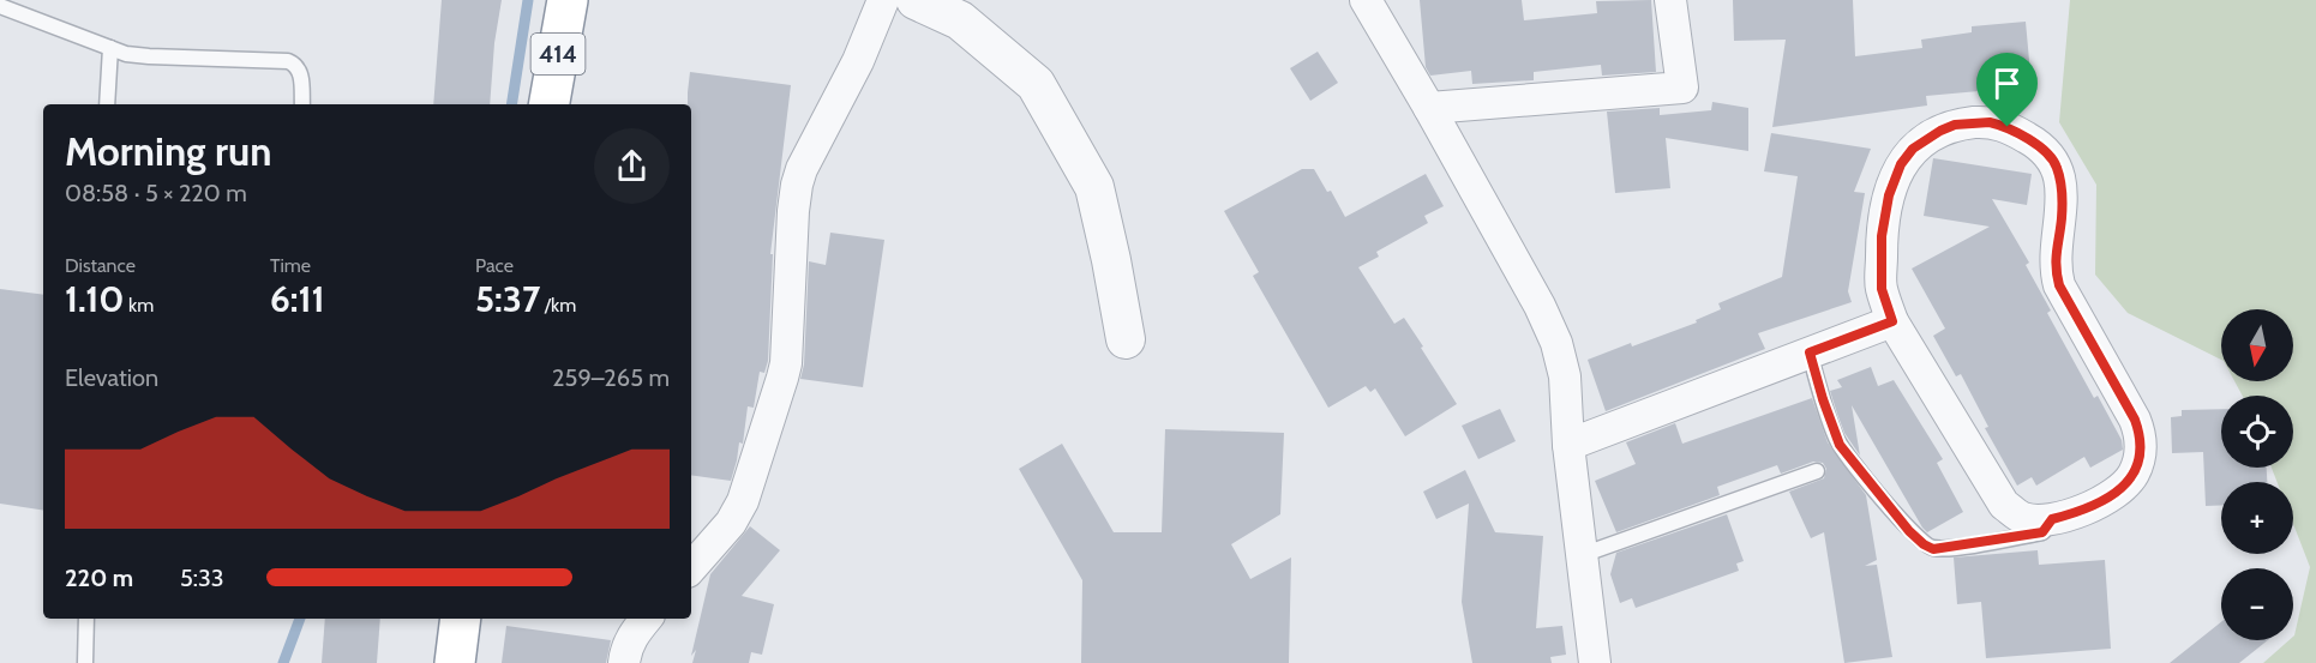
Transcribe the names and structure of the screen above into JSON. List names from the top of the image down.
{
  "streets": {
    "highway": ["414"]
  },
  "north": "bottom",
  "page": {
    "heading": ["Morning run", "08:58 · 5 × 220 m"],
    "stats": [
      ["Distance", "1.10 km"],
      ["Time", "6:11"],
      ["Pace", "5:37 /km"]
    ],
    "map_buttons": ["+", "−"],
    "chart": ["Elevation", "259–265 m"],
    "list": [
      {
        "name": "220 m",
        "note": "5:33"
      }
    ]
  }
}
